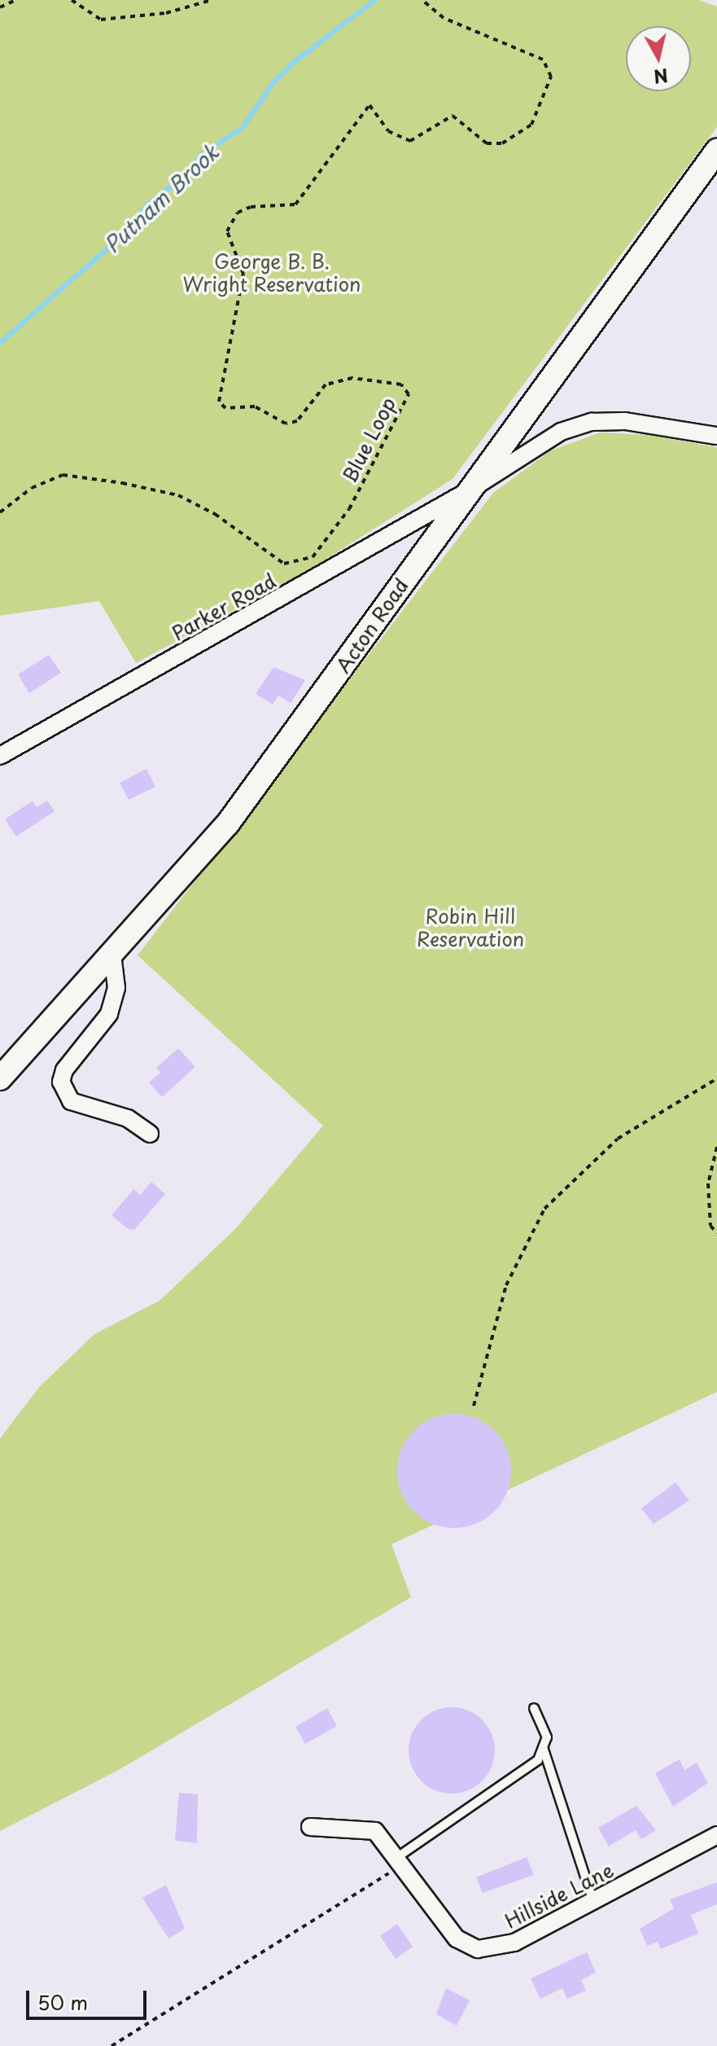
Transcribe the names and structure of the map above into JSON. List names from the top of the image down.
{
  "streets": {
    "main road": ["Acton Road"],
    "street": ["Parker Road", "Hillside Lane"],
    "path": ["Blue Loop"]
  },
  "crossings": [
    ["Parker Road", "Acton Road"]
  ],
  "water": ["Putnam Brook"],
  "parks": ["George B. B. Wright Reservation", "Robin Hill Reservation"],
  "scale_bar": "50 m",
  "north": "bottom"
}
